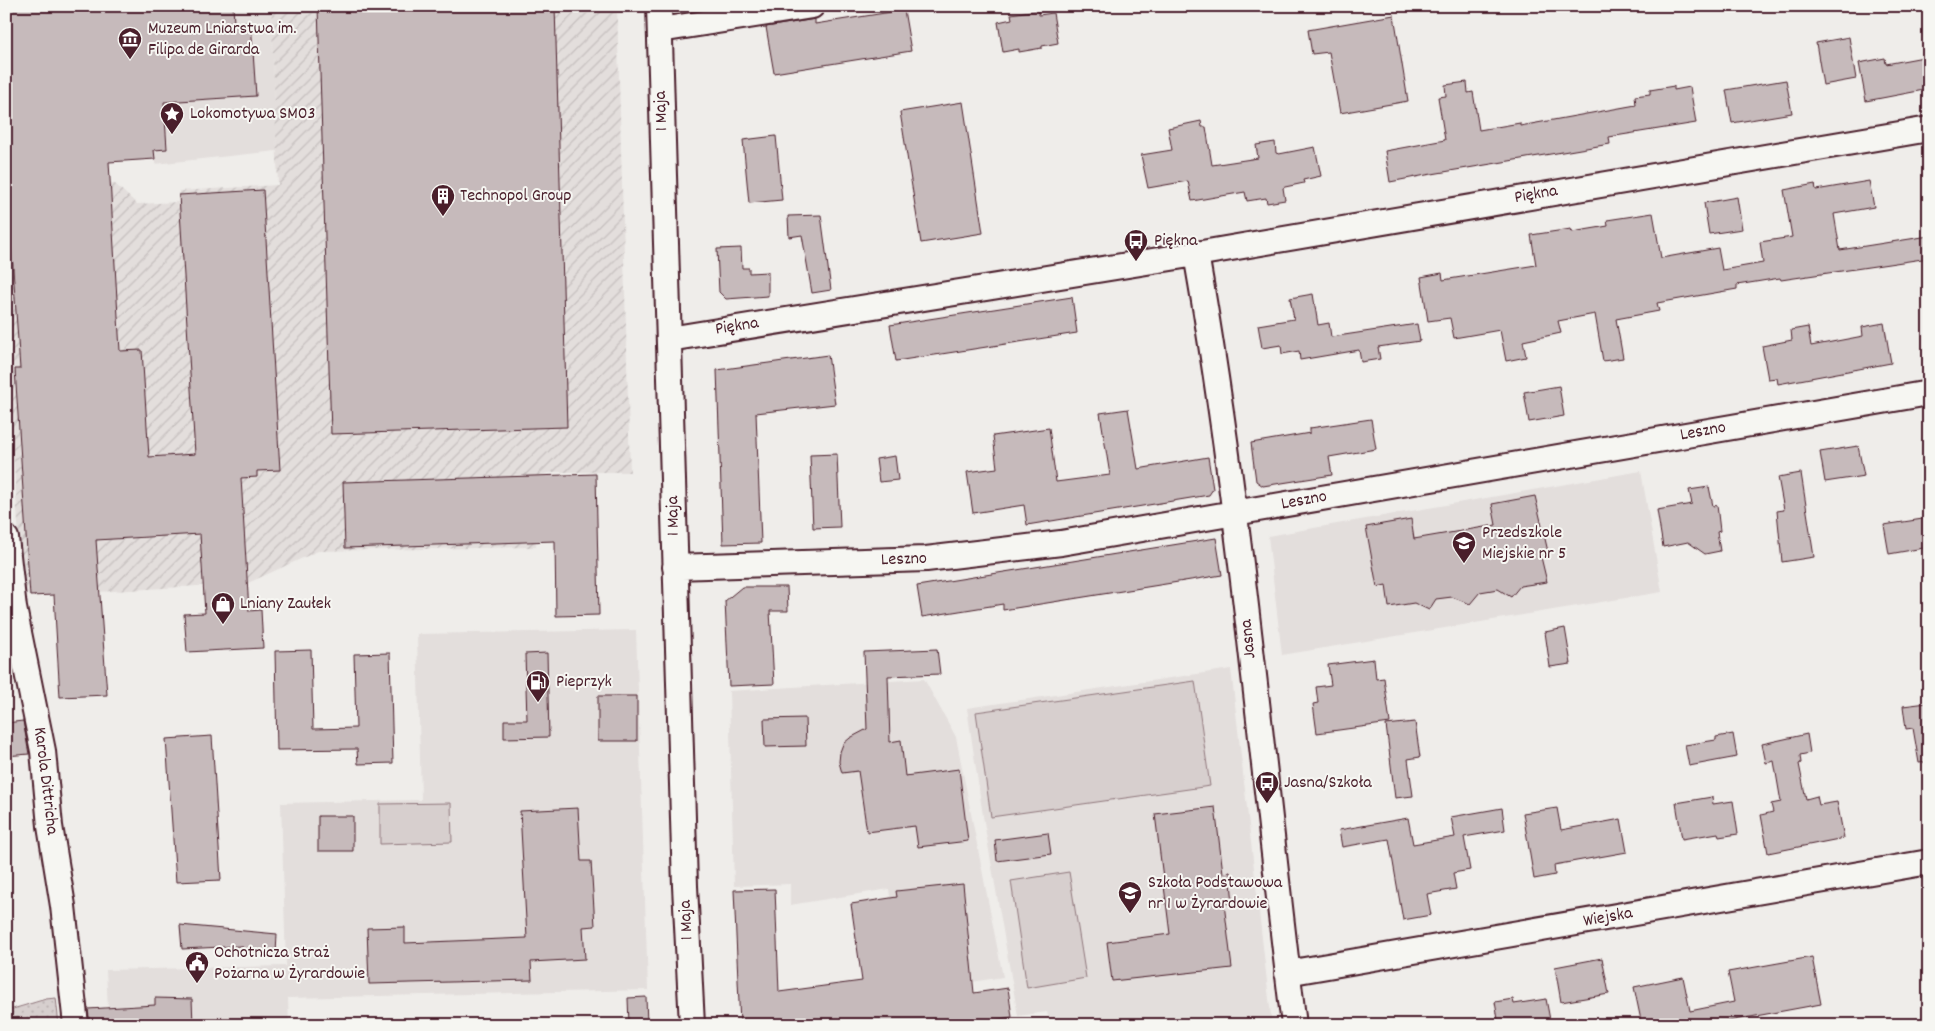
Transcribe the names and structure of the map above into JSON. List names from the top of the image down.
{
  "streets": {
    "street": [
      "1 Maja",
      "Piękna",
      "Leszno",
      "Jasna",
      "Karola Dittricha",
      "Wiejska"
    ]
  },
  "crossings": [
    ["1 Maja", "Piękna"],
    ["1 Maja", "Leszno"],
    ["Piękna", "Jasna"],
    ["Leszno", "Jasna"],
    ["Jasna", "Wiejska"]
  ],
  "places": {
    "museum": ["Muzeum Lniarstwa im. Filipa de Girarda"],
    "place": ["Lokomotywa SM03"],
    "building": ["Technopol Group"],
    "bus stop": ["Piękna", "Jasna/Szkoła"],
    "school or university": ["Przedszkole Miejskie nr 5", "Szkoła Podstawowa nr 1 w Żyrardowie"],
    "shop": ["Lniany Zaułek"],
    "fuel station": ["Pieprzyk"],
    "public building": ["Ochotnicza Straż Pożarna w Żyrardowie"]
  }
}
